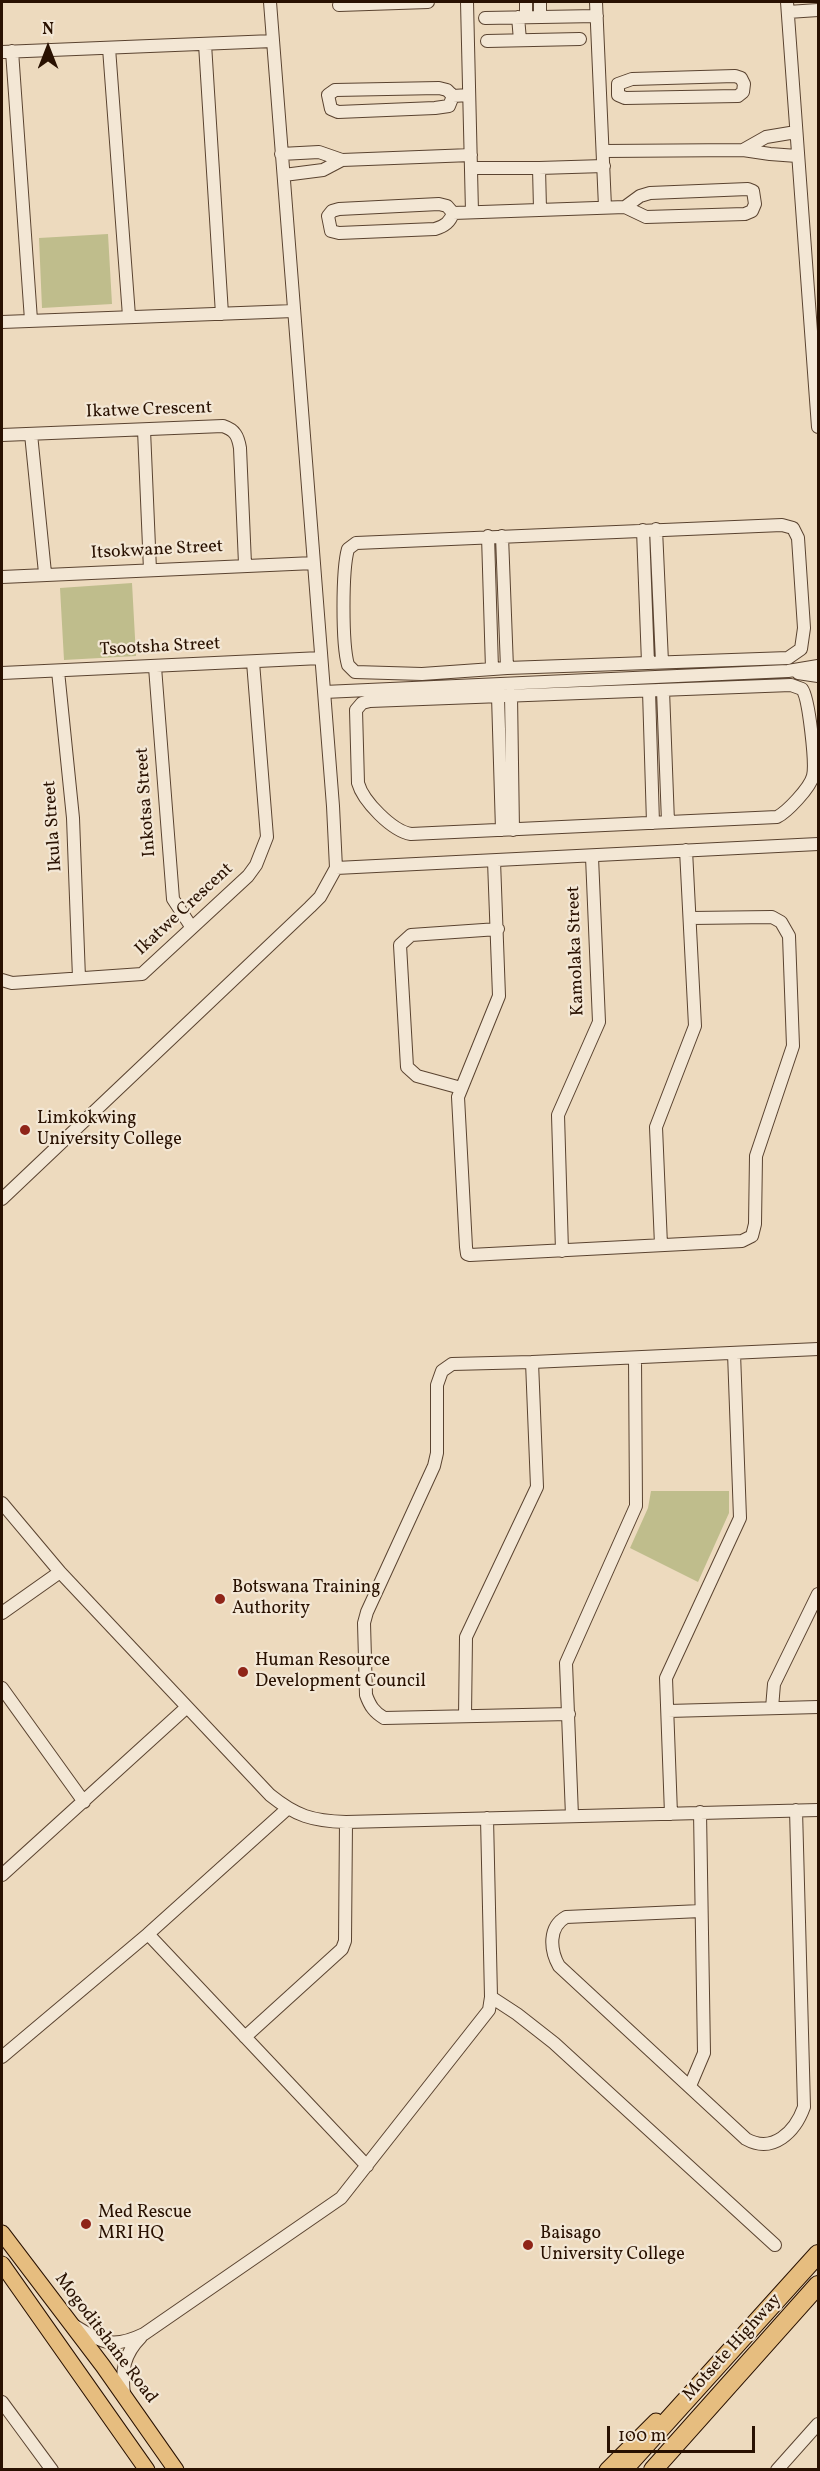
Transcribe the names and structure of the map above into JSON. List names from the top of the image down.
{
  "streets": {
    "highway": ["Motsete Highway"],
    "main road": ["Mogoditshane Road"],
    "street": [
      "Ikatwe Crescent",
      "Itsokwane Street",
      "Tsootsha Street",
      "Inkotsa Street",
      "Ikula Street",
      "Kamolaka Street"
    ]
  },
  "crossings": [
    ["Ikatwe Crescent", "Itsokwane Street"],
    ["Ikatwe Crescent", "Tsootsha Street"],
    ["Ikatwe Crescent", "Inkotsa Street"],
    ["Ikatwe Crescent", "Ikula Street"],
    ["Tsootsha Street", "Inkotsa Street"],
    ["Tsootsha Street", "Ikula Street"]
  ],
  "places": [
    "Limkokwing University College",
    "Botswana Training Authority",
    "Human Resource Development Council",
    "Med Rescue MRI HQ",
    "Baisago University College"
  ],
  "scale_bar": "100 m",
  "north": "top"
}
